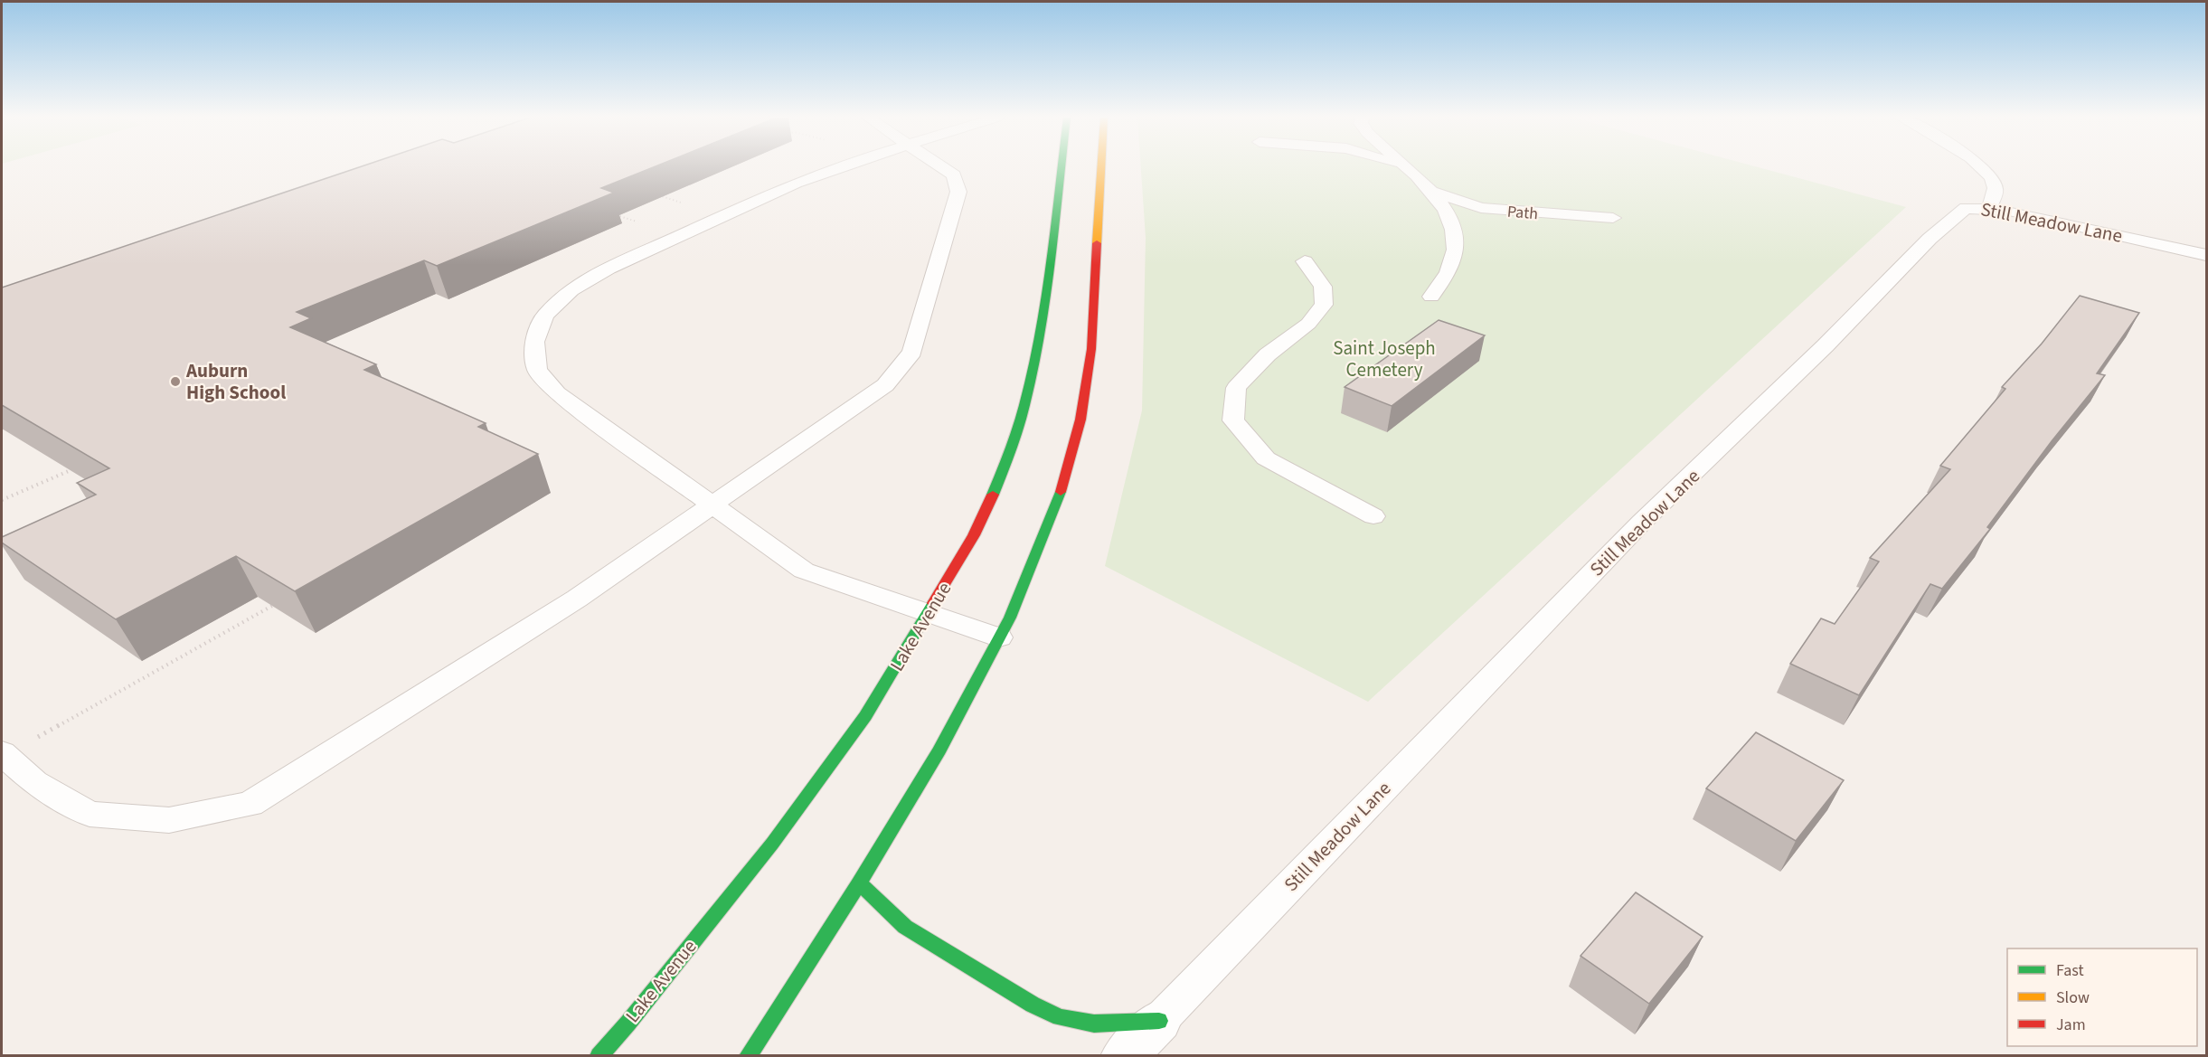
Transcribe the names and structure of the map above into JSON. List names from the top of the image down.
{
  "streets": {
    "main road": ["Lake Avenue"],
    "lane": ["Path", "Still Meadow Lane"]
  },
  "parks": ["Saint Joseph Cemetery"],
  "places": ["Auburn High School"],
  "legend": ["Fast", "Slow", "Jam"]
}
